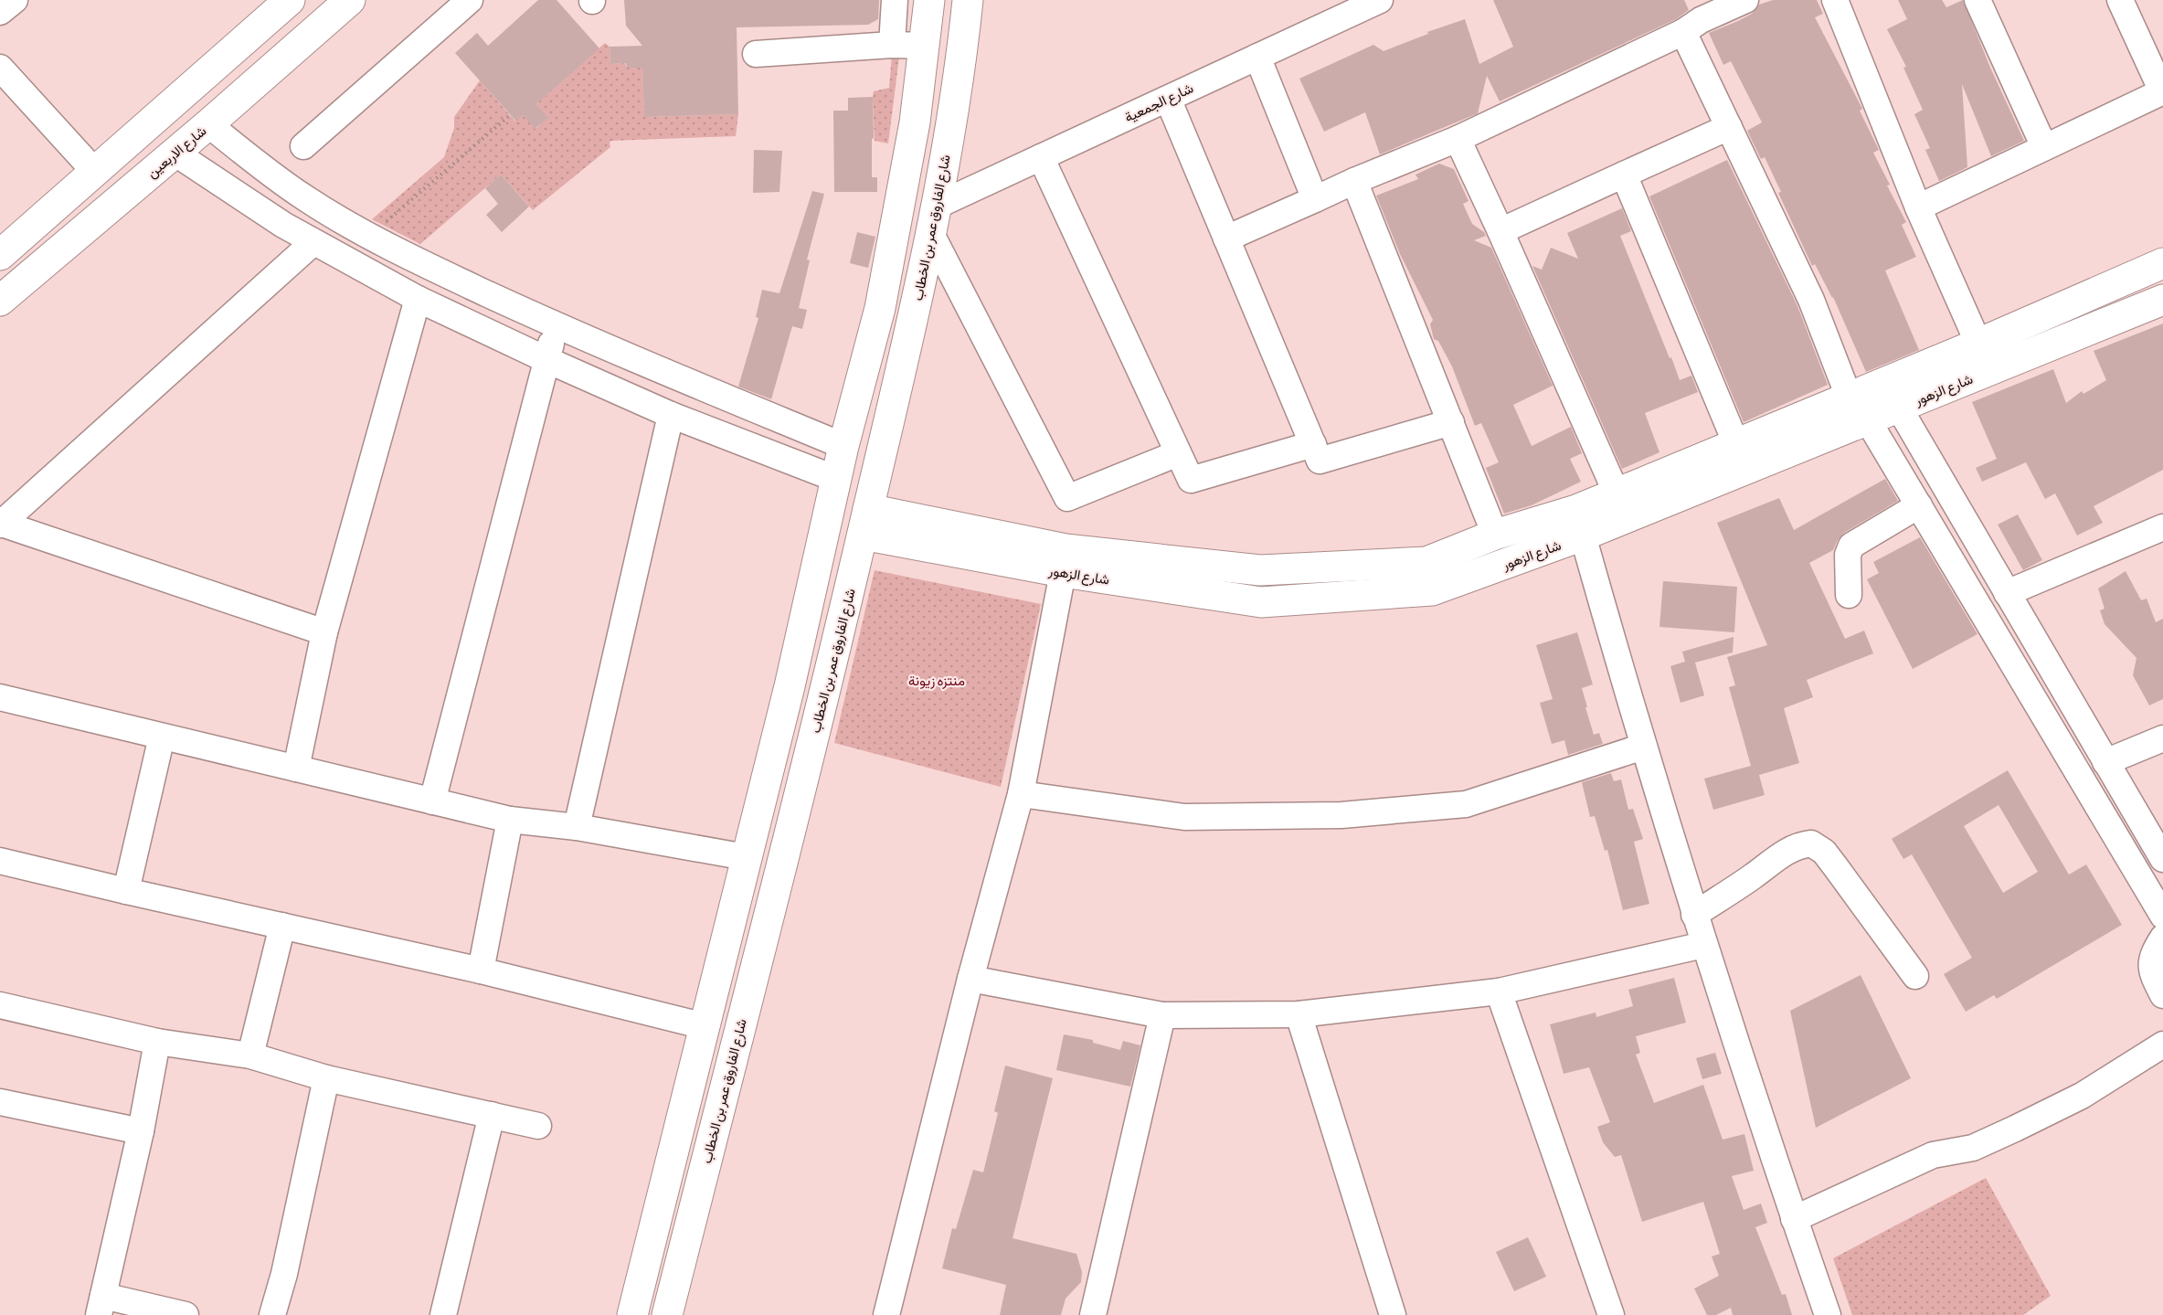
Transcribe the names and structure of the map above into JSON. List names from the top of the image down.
{
  "streets": {
    "main road": ["شارع الاربعين", "شارع الفاروق عمر بن الخطاب", "شارع الزهور"],
    "street": ["شارع الجمعية"]
  },
  "crossings": [
    ["شارع الجمعية", "شارع الفاروق عمر بن الخطاب"],
    ["شارع الفاروق عمر بن الخطاب", "شارع الزهور"]
  ],
  "parks": ["منتزه زيونة"]
}
